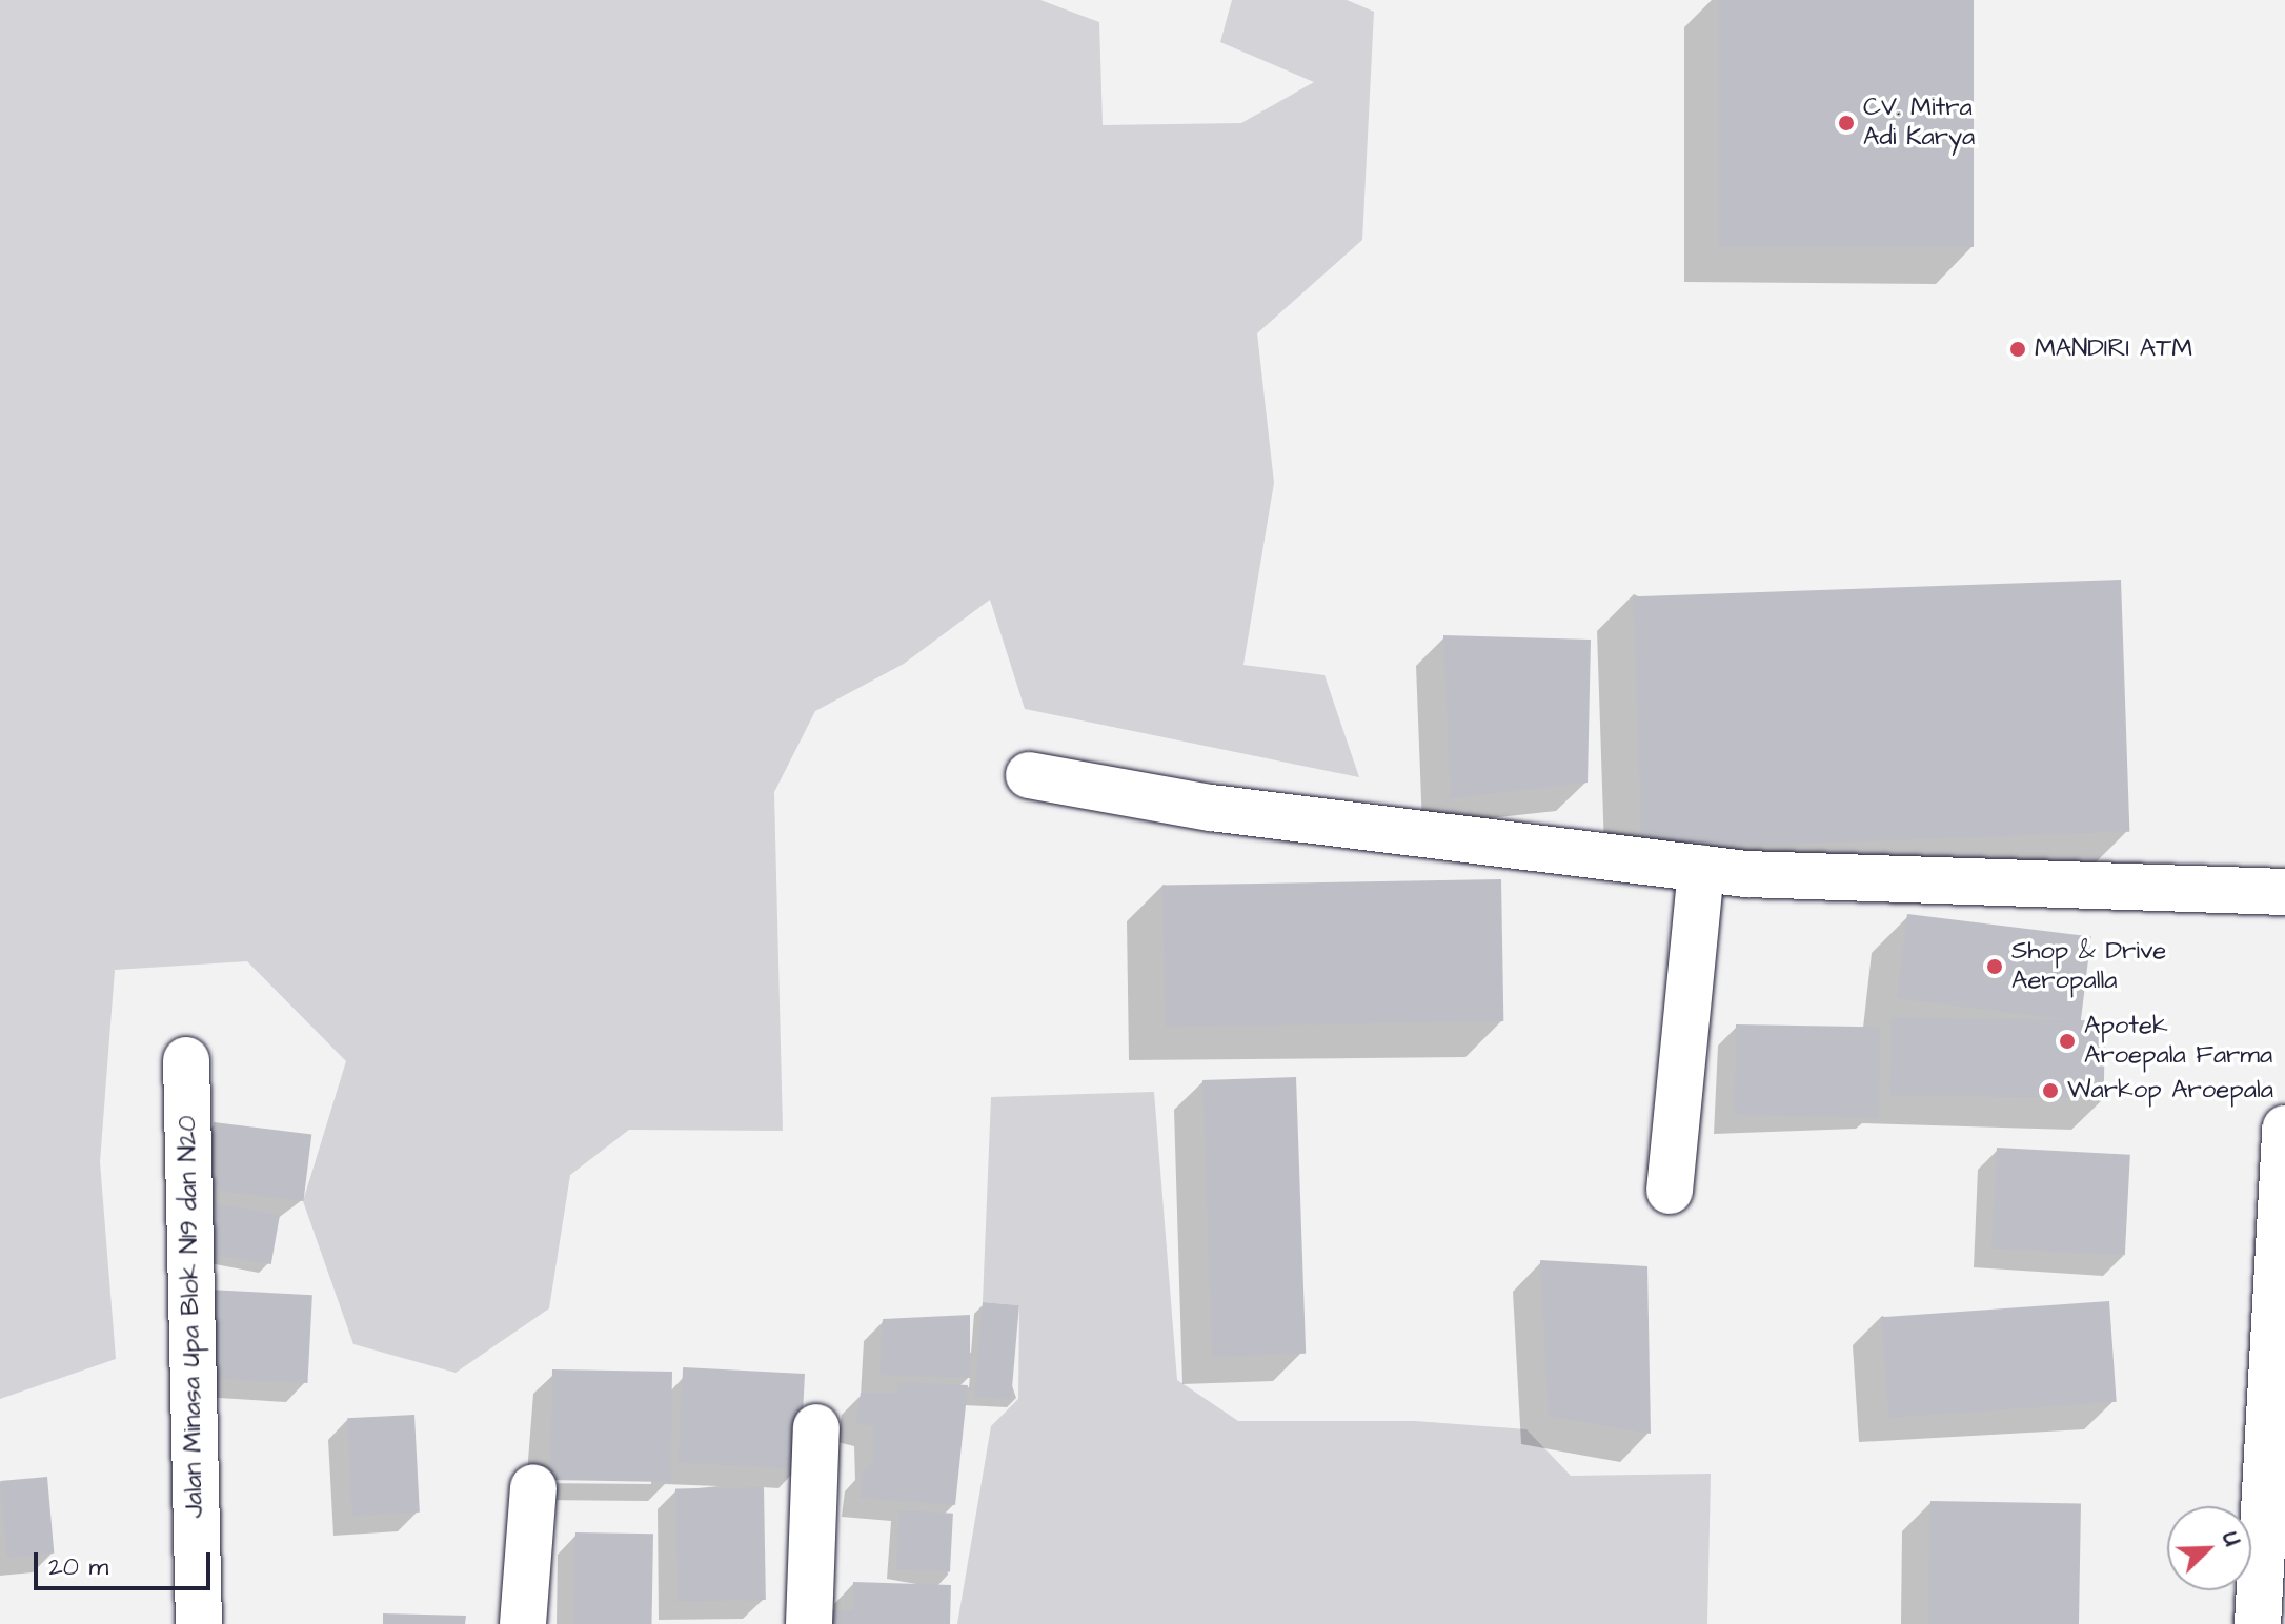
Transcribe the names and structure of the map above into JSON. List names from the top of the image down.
{
  "streets": {
    "street": ["Jalan Minasa Upa Blok N19 dan N20"]
  },
  "places": [
    "CV. Mitra Adi Karya",
    "MANDIRI ATM",
    "Shop & Drive Aeropalla",
    "Apotek Aroepala Farma",
    "Warkop Aroepala"
  ],
  "scale_bar": "20 m",
  "north": "top right"
}
